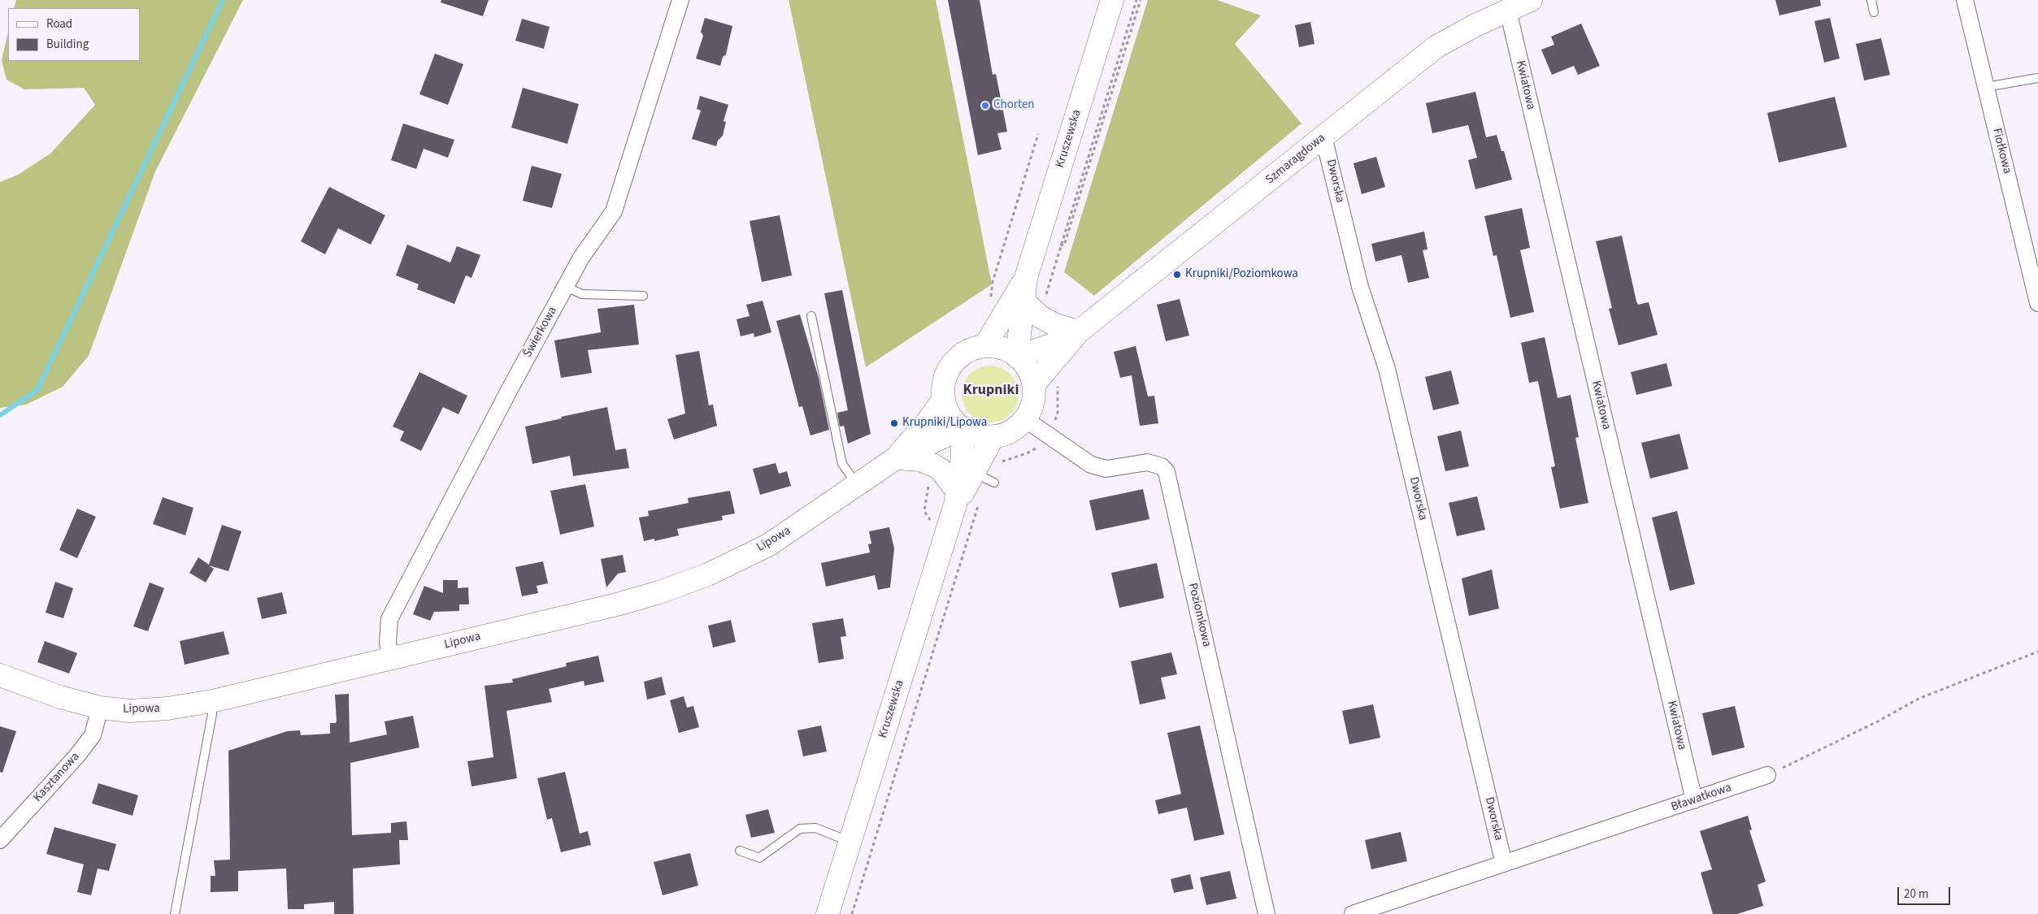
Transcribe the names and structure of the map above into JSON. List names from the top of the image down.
{
  "streets": {
    "street": [
      "Kwiatowa",
      "Kruszewska",
      "Fiołkowa",
      "Szmaragdowa",
      "Dworska",
      "Świerkowa",
      "Lipowa",
      "Poziomkowa",
      "Kasztanowa",
      "Bławatkowa"
    ]
  },
  "crossings": [
    ["Kwiatowa", "Szmaragdowa"],
    ["Kwiatowa", "Bławatkowa"],
    ["Kruszewska", "Szmaragdowa"],
    ["Kruszewska", "Lipowa"],
    ["Kruszewska", "Poziomkowa"],
    ["Szmaragdowa", "Dworska"],
    ["Szmaragdowa", "Lipowa"],
    ["Szmaragdowa", "Poziomkowa"],
    ["Dworska", "Bławatkowa"],
    ["Świerkowa", "Lipowa"],
    ["Lipowa", "Poziomkowa"],
    ["Lipowa", "Kasztanowa"]
  ],
  "districts": ["Krupniki"],
  "places": ["Chorten", "Krupniki/Poziomkowa", "Krupniki/Lipowa"],
  "legend": ["Road", "Building"],
  "scale_bar": "20 m"
}
